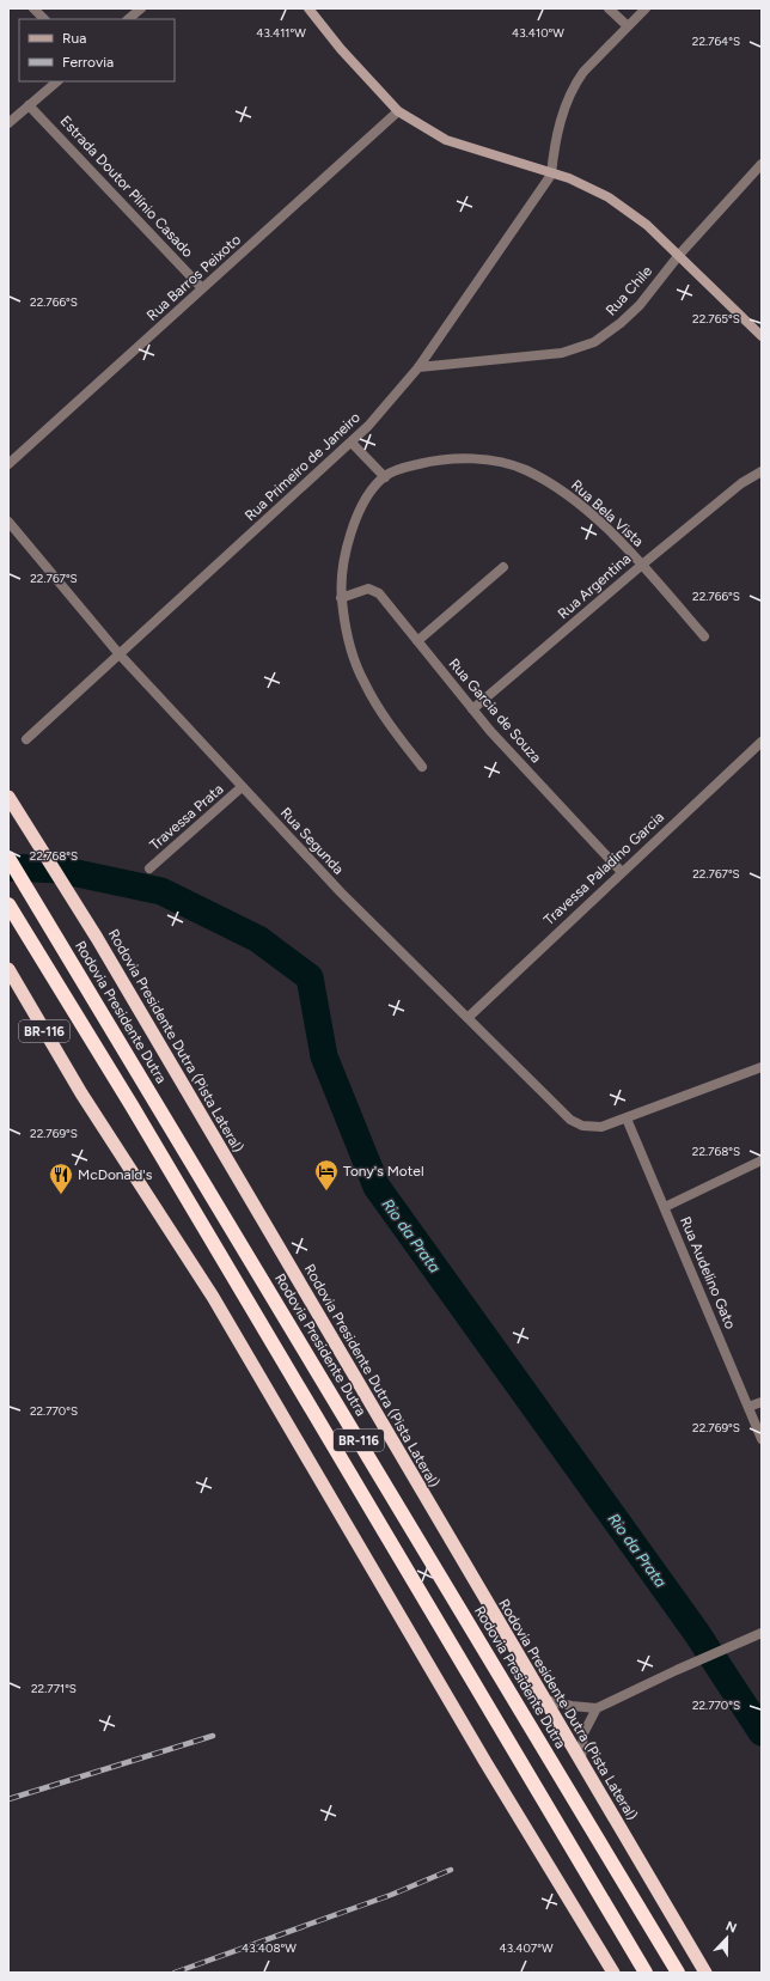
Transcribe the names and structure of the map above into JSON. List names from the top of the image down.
{
  "streets": {
    "highway": ["Rodovia Presidente Dutra", "BR-116", "Rodovia Presidente Dutra (Pista Lateral)"],
    "street": [
      "Estrada Doutor Plínio Casado",
      "Rua Barros Peixoto",
      "Rua Chile",
      "Rua Primeiro de Janeiro",
      "Rua Bela Vista",
      "Rua Argentina",
      "Rua Garcia de Souza",
      "Travessa Prata",
      "Rua Segunda",
      "Travessa Paladino Garcia",
      "Rua Audelino Gato"
    ]
  },
  "crossings": [
    ["Estrada Doutor Plínio Casado", "Rua Barros Peixoto"],
    ["Rua Chile", "Rua Primeiro de Janeiro"],
    ["Rua Primeiro de Janeiro", "Rua Segunda"],
    ["Rua Bela Vista", "Rua Argentina"],
    ["Rua Bela Vista", "Rua Garcia de Souza"],
    ["Rua Argentina", "Rua Garcia de Souza"],
    ["Rua Garcia de Souza", "Travessa Paladino Garcia"],
    ["Travessa Prata", "Rua Segunda"],
    ["Rua Segunda", "Travessa Paladino Garcia"],
    ["Rua Segunda", "Rua Audelino Gato"]
  ],
  "water": ["Rio da Prata"],
  "places": {
    "hotel": ["Tony's Motel"],
    "restaurant": ["McDonald's"]
  },
  "legend": ["Rua", "Ferrovia"],
  "north": "top",
  "coordinates": [
    "43.411°W",
    "43.410°W",
    "22.764°S",
    "22.766°S",
    "22.765°S",
    "22.767°S",
    "22.768°S",
    "22.769°S",
    "22.770°S",
    "22.771°S",
    "43.408°W",
    "43.407°W"
  ]
}
